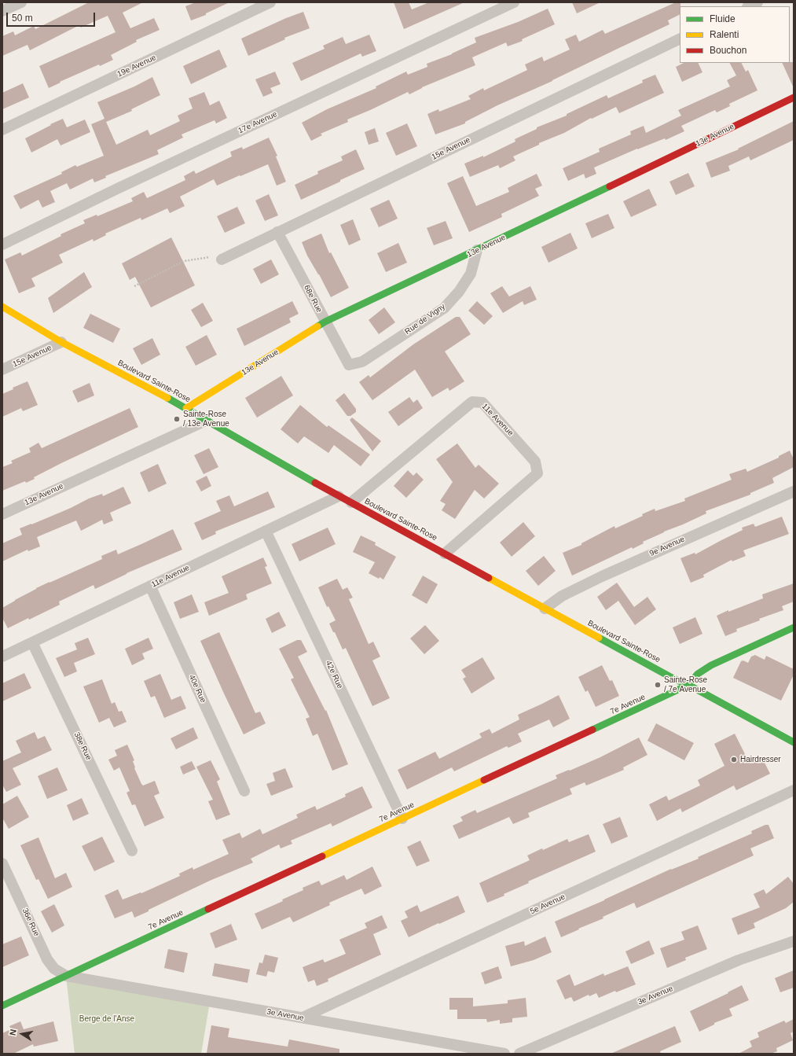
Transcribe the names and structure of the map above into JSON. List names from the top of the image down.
{
  "streets": {
    "street": [
      "19e Avenue",
      "17e Avenue",
      "13e Avenue",
      "15e Avenue",
      "68e Rue",
      "Rue de Vigny",
      "Boulevard Sainte-Rose",
      "11e Avenue",
      "9e Avenue",
      "42e Rue",
      "40e Rue",
      "7e Avenue",
      "38e Rue",
      "5e Avenue",
      "36e Rue",
      "3e Avenue"
    ]
  },
  "crossings": [
    ["13e Avenue", "68e Rue"],
    ["13e Avenue", "Rue de Vigny"],
    ["13e Avenue", "Boulevard Sainte-Rose"],
    ["15e Avenue", "68e Rue"],
    ["15e Avenue", "Boulevard Sainte-Rose"],
    ["68e Rue", "Rue de Vigny"],
    ["Boulevard Sainte-Rose", "11e Avenue"],
    ["Boulevard Sainte-Rose", "9e Avenue"],
    ["Boulevard Sainte-Rose", "7e Avenue"],
    ["11e Avenue", "42e Rue"],
    ["11e Avenue", "40e Rue"],
    ["11e Avenue", "38e Rue"],
    ["42e Rue", "7e Avenue"],
    ["7e Avenue", "36e Rue"],
    ["7e Avenue", "3e Avenue"],
    ["5e Avenue", "3e Avenue"],
    ["36e Rue", "3e Avenue"]
  ],
  "parks": ["Berge de l'Anse"],
  "places": ["Sainte-Rose / 13e Avenue", "Sainte-Rose / 7e Avenue", "Hairdresser"],
  "legend": ["Fluide", "Ralenti", "Bouchon"],
  "scale_bar": "50 m",
  "north": "left"
}
